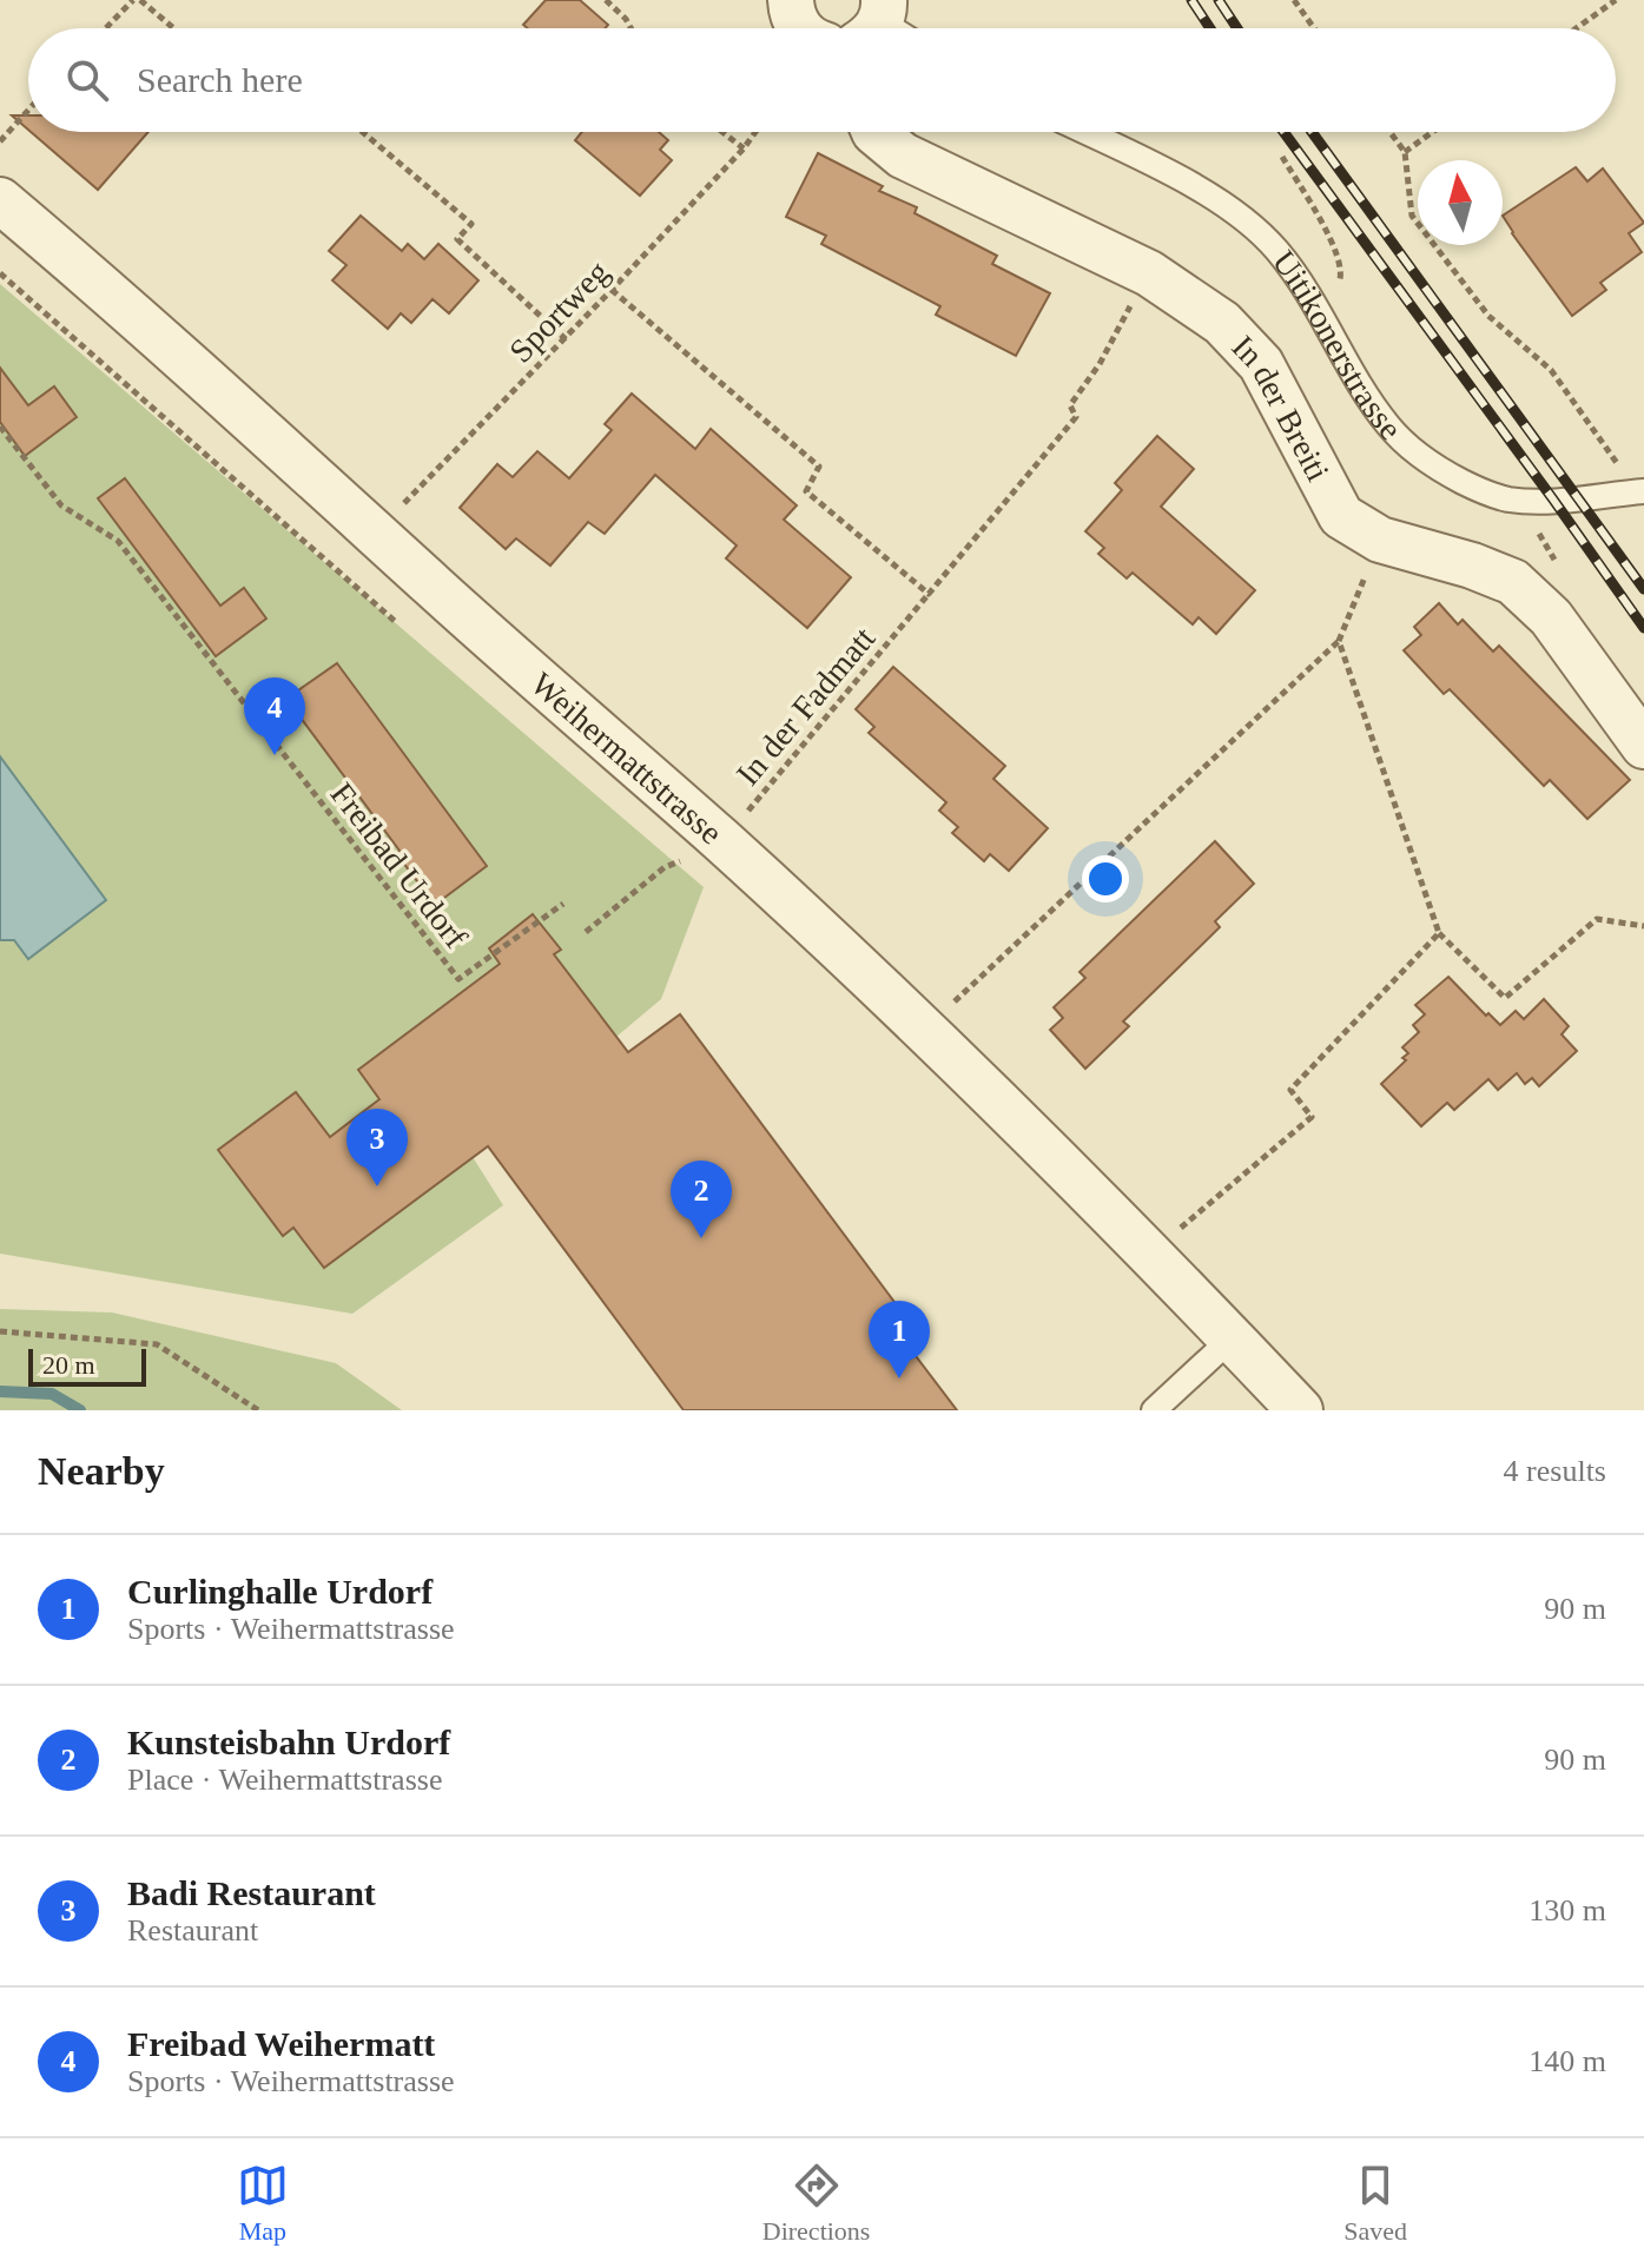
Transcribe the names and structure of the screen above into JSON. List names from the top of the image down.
{
  "streets": {
    "street": ["In der Breiti", "Weihermattstrasse"],
    "lane": ["Uitikonerstrasse"],
    "path": ["Sportweg", "In der Fadmatt", "Freibad Urdorf"]
  },
  "crossings": [
    ["Sportweg", "Weihermattstrasse"],
    ["In der Breiti", "In der Fadmatt"],
    ["In der Fadmatt", "Weihermattstrasse"]
  ],
  "scale_bar": "20 m",
  "north": "top",
  "page": {
    "search": "Search here",
    "pins": [
      "4",
      "3",
      "2",
      "1"
    ],
    "scale": "20 m",
    "heading": ["Nearby", "4 results"],
    "list": [
      {
        "mark": "1",
        "name": "Curlinghalle Urdorf",
        "note": "Sports · Weihermattstrasse",
        "value": "90 m"
      },
      {
        "mark": "2",
        "name": "Kunsteisbahn Urdorf",
        "note": "Place · Weihermattstrasse",
        "value": "90 m"
      },
      {
        "mark": "3",
        "name": "Badi Restaurant",
        "note": "Restaurant",
        "value": "130 m"
      },
      {
        "mark": "4",
        "name": "Freibad Weihermatt",
        "note": "Sports · Weihermattstrasse",
        "value": "140 m"
      }
    ],
    "nav": ["Map", "Directions", "Saved"]
  }
}
